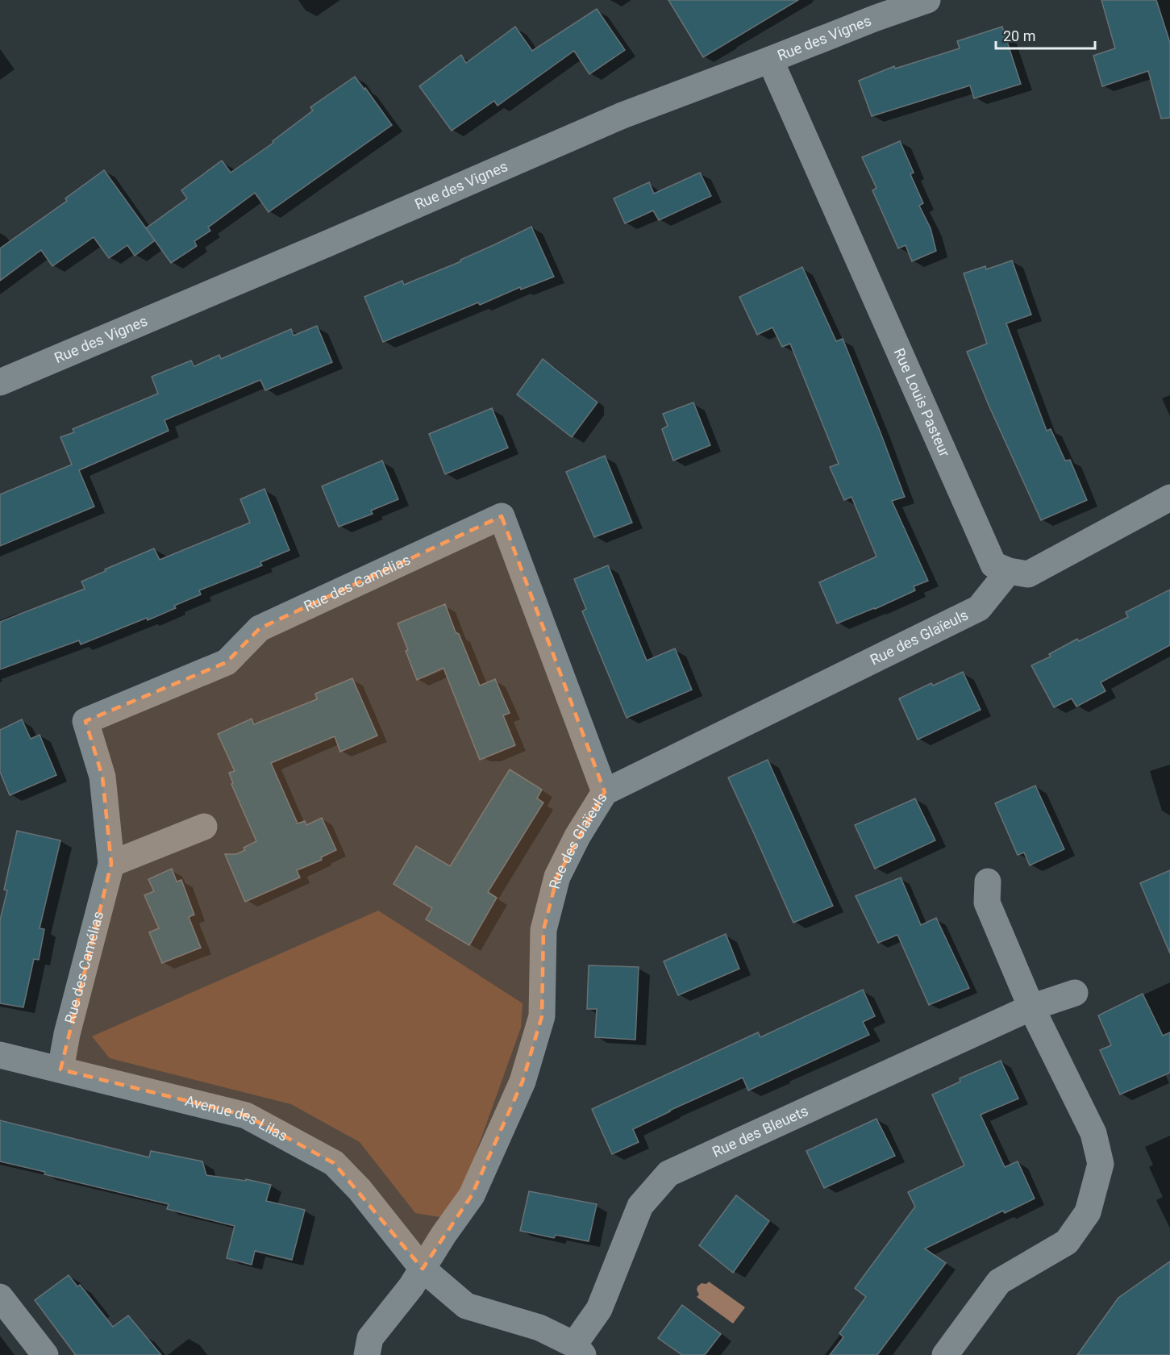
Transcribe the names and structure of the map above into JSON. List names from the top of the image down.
{
  "streets": {
    "street": [
      "Rue des Vignes",
      "Rue Louis Pasteur",
      "Rue des Camélias",
      "Rue des Glaïeuls",
      "Avenue des Lilas",
      "Rue des Bleuets"
    ]
  },
  "crossings": [
    ["Rue des Vignes", "Rue Louis Pasteur"],
    ["Rue Louis Pasteur", "Rue des Glaïeuls"],
    ["Rue des Camélias", "Rue des Glaïeuls"],
    ["Rue des Camélias", "Avenue des Lilas"],
    ["Rue des Glaïeuls", "Avenue des Lilas"],
    ["Avenue des Lilas", "Rue des Bleuets"]
  ],
  "scale_bar": "20 m"
}
